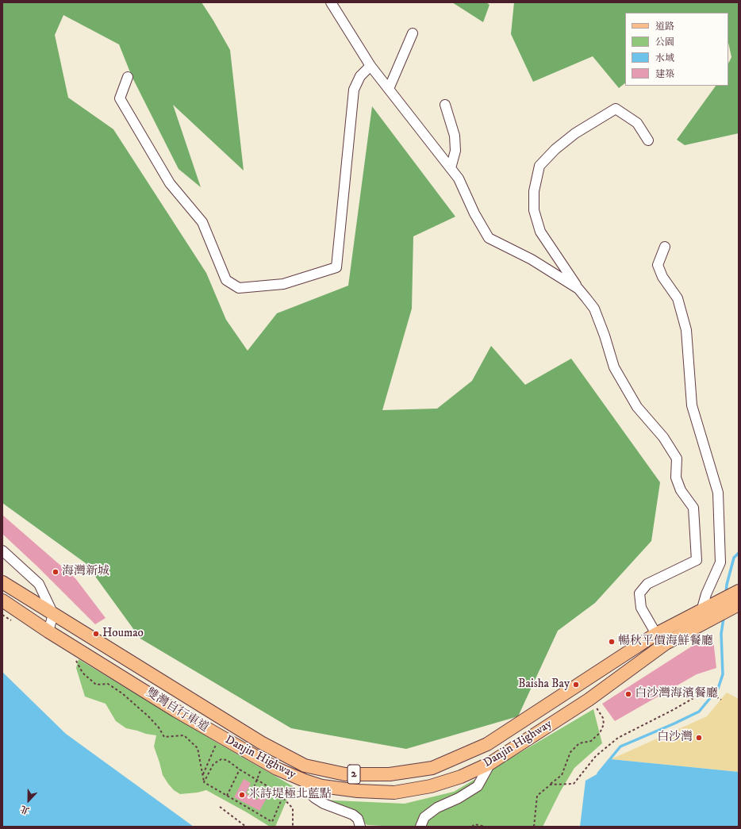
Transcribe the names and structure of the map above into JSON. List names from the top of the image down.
{
  "streets": {
    "main road": ["Danjin Highway", "2"],
    "path": ["雙灣自行車道"]
  },
  "crossings": [
    ["Danjin Highway", "2"]
  ],
  "places": [
    "海灣新城",
    "Houmao",
    "暢秋平價海鮮餐廳",
    "Baisha Bay",
    "白沙灣海濱餐廳",
    "白沙灣",
    "米詩堤極北藍點"
  ],
  "legend": [
    "道路",
    "公園",
    "水域",
    "建築"
  ],
  "north": "bottom"
}
